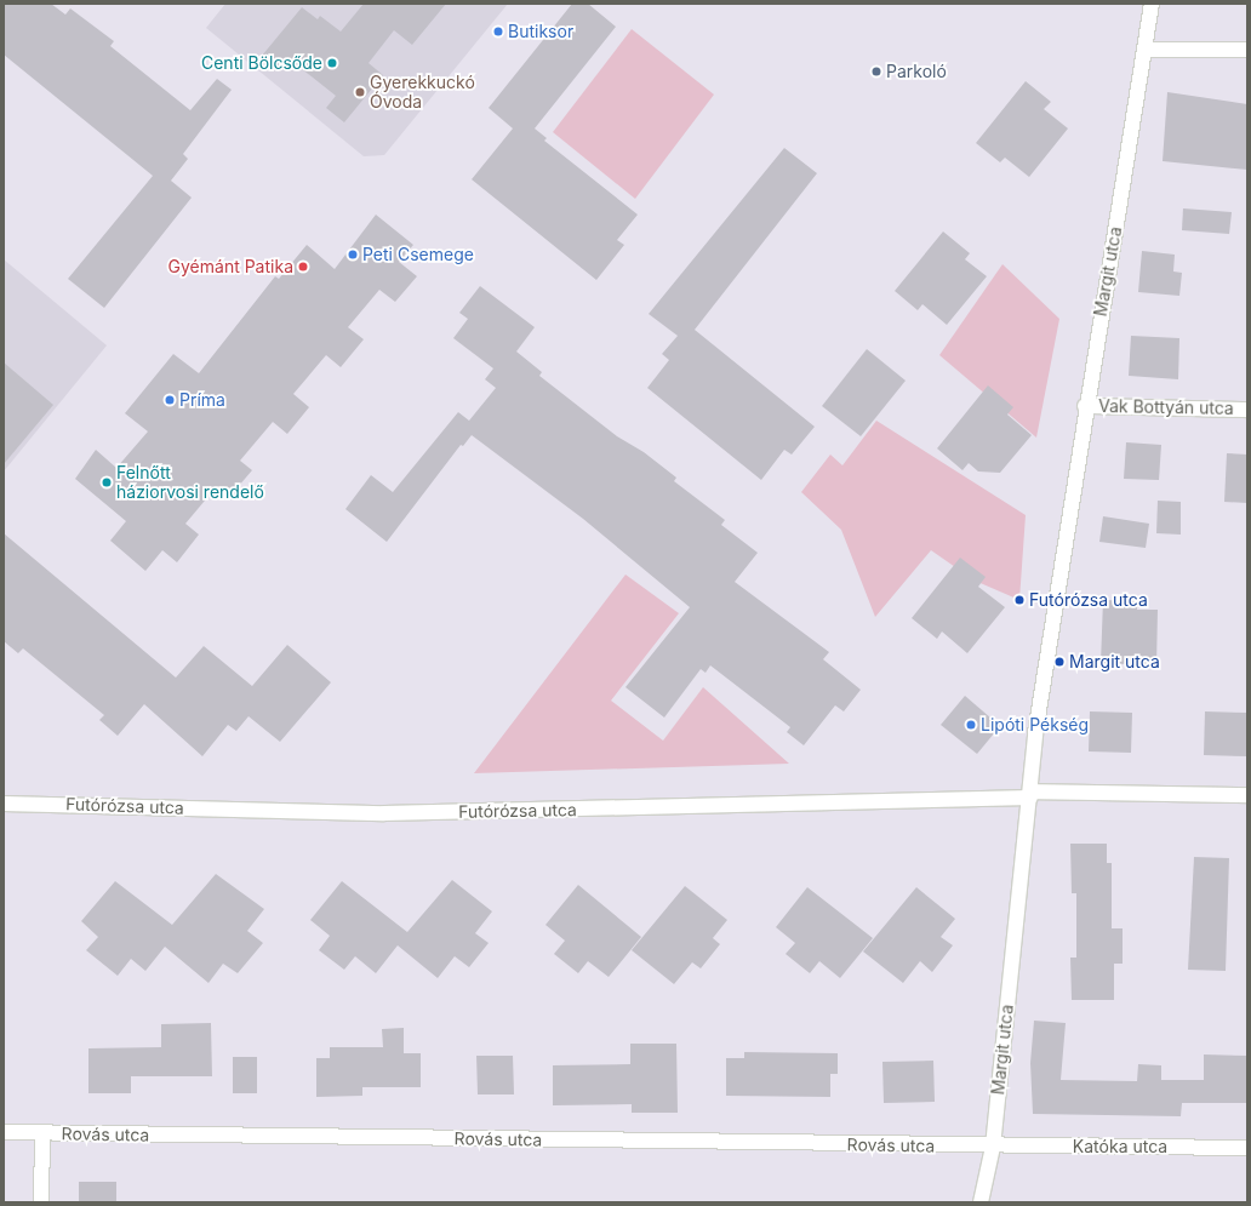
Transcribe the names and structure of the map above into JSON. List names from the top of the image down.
{
  "streets": {
    "street": [
      "Margit utca",
      "Vak Bottyán utca",
      "Futórózsa utca",
      "Rovás utca",
      "Katóka utca"
    ]
  },
  "crossings": [
    ["Margit utca", "Vak Bottyán utca"],
    ["Margit utca", "Futórózsa utca"],
    ["Margit utca", "Rovás utca"],
    ["Margit utca", "Katóka utca"],
    ["Rovás utca", "Katóka utca"]
  ],
  "places": [
    "Butiksor",
    "Centi Bölcsőde",
    "Parkoló",
    "Gyerekkuckó Óvoda",
    "Peti Csemege",
    "Gyémánt Patika",
    "Príma",
    "Felnőtt háziorvosi rendelő",
    "Futórózsa utca",
    "Margit utca",
    "Lipóti Pékség"
  ]
}
